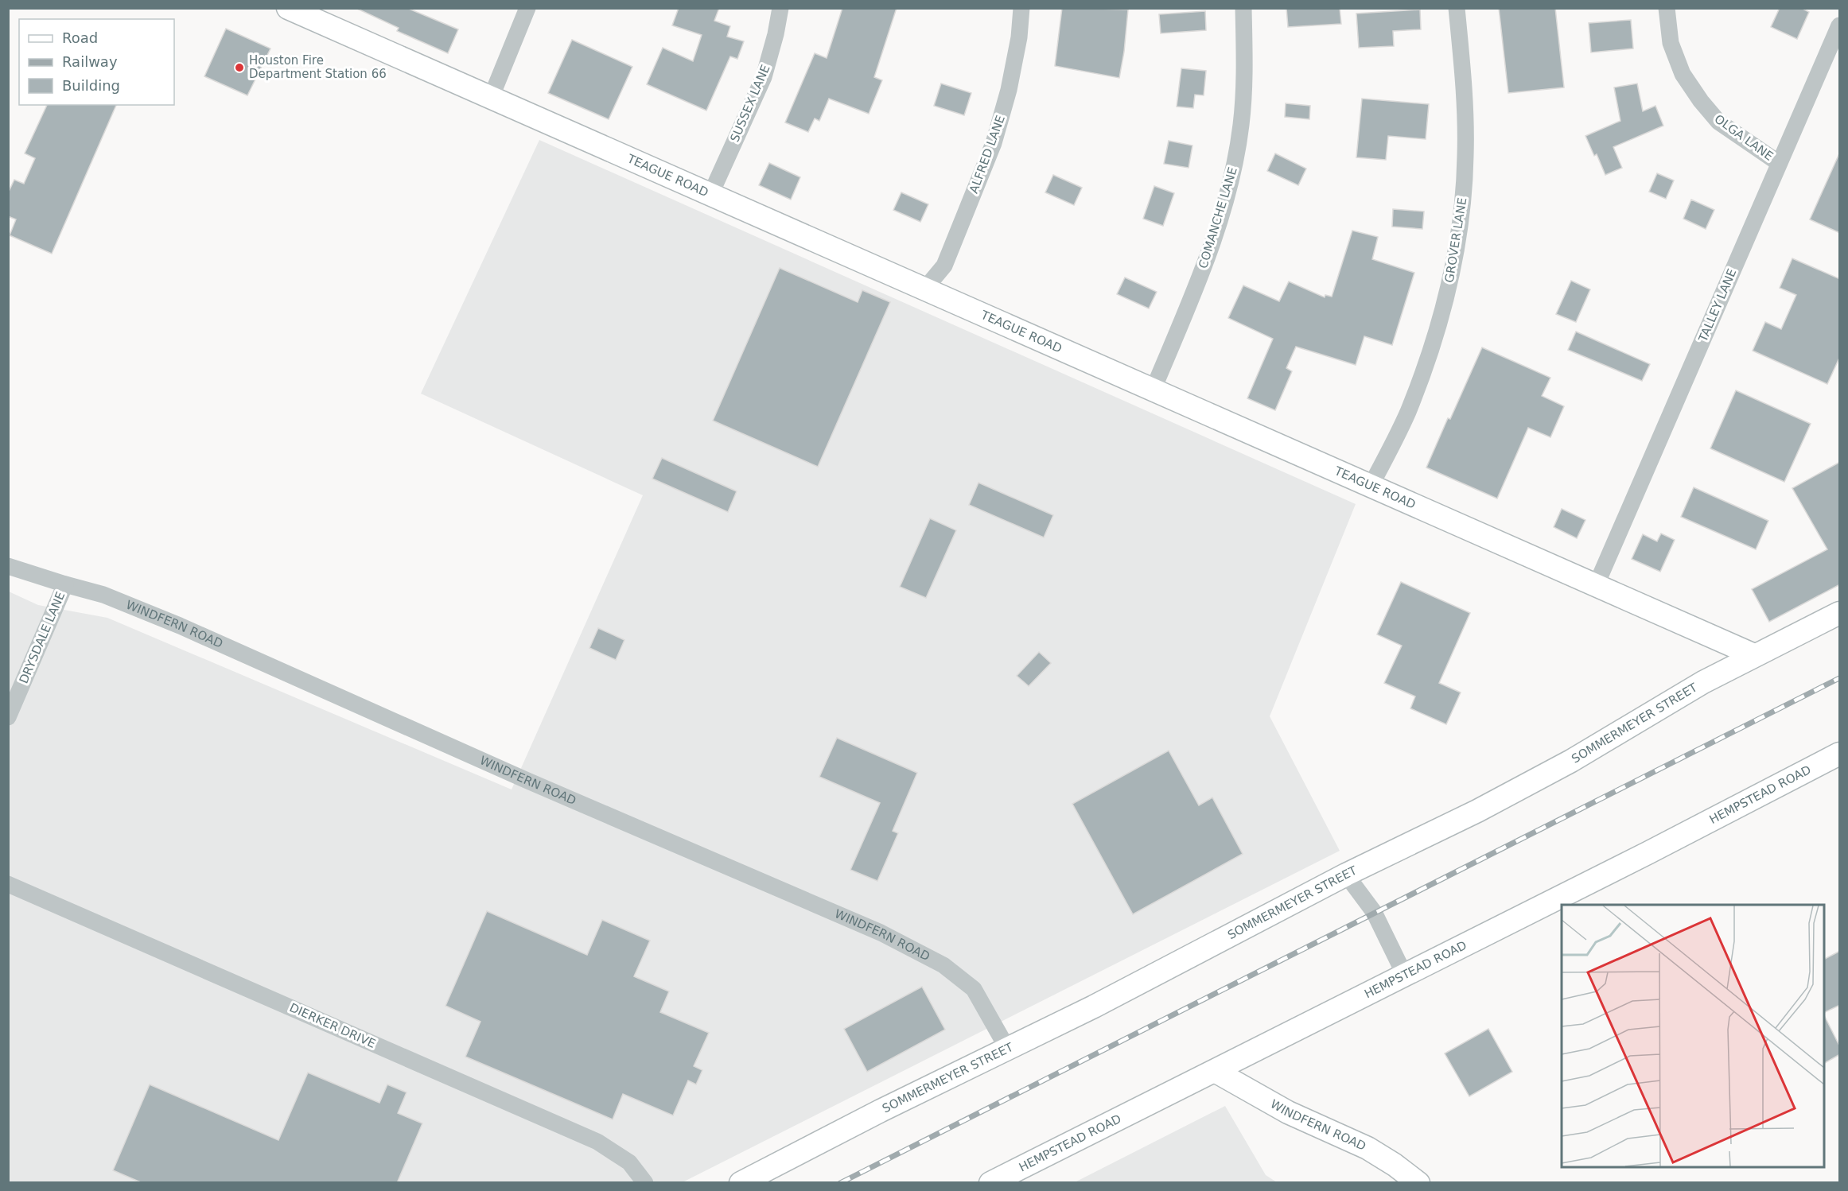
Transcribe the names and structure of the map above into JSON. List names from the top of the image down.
{
  "streets": {
    "street": [
      "SUSSEX LANE",
      "OLGA LANE",
      "ALFRED LANE",
      "TEAGUE ROAD",
      "COMANCHE LANE",
      "GROVER LANE",
      "TALLEY LANE",
      "WINDFERN ROAD",
      "DRYSDALE LANE",
      "SOMMERMEYER STREET",
      "HEMPSTEAD ROAD",
      "DIERKER DRIVE"
    ]
  },
  "crossings": [
    ["SUSSEX LANE", "TEAGUE ROAD"],
    ["OLGA LANE", "TALLEY LANE"],
    ["ALFRED LANE", "TEAGUE ROAD"],
    ["TEAGUE ROAD", "COMANCHE LANE"],
    ["TEAGUE ROAD", "GROVER LANE"],
    ["TEAGUE ROAD", "TALLEY LANE"],
    ["TEAGUE ROAD", "SOMMERMEYER STREET"],
    ["WINDFERN ROAD", "DRYSDALE LANE"],
    ["WINDFERN ROAD", "SOMMERMEYER STREET"],
    ["WINDFERN ROAD", "HEMPSTEAD ROAD"]
  ],
  "places": ["Houston Fire Department Station 66"],
  "legend": ["Road", "Railway", "Building"]
}
